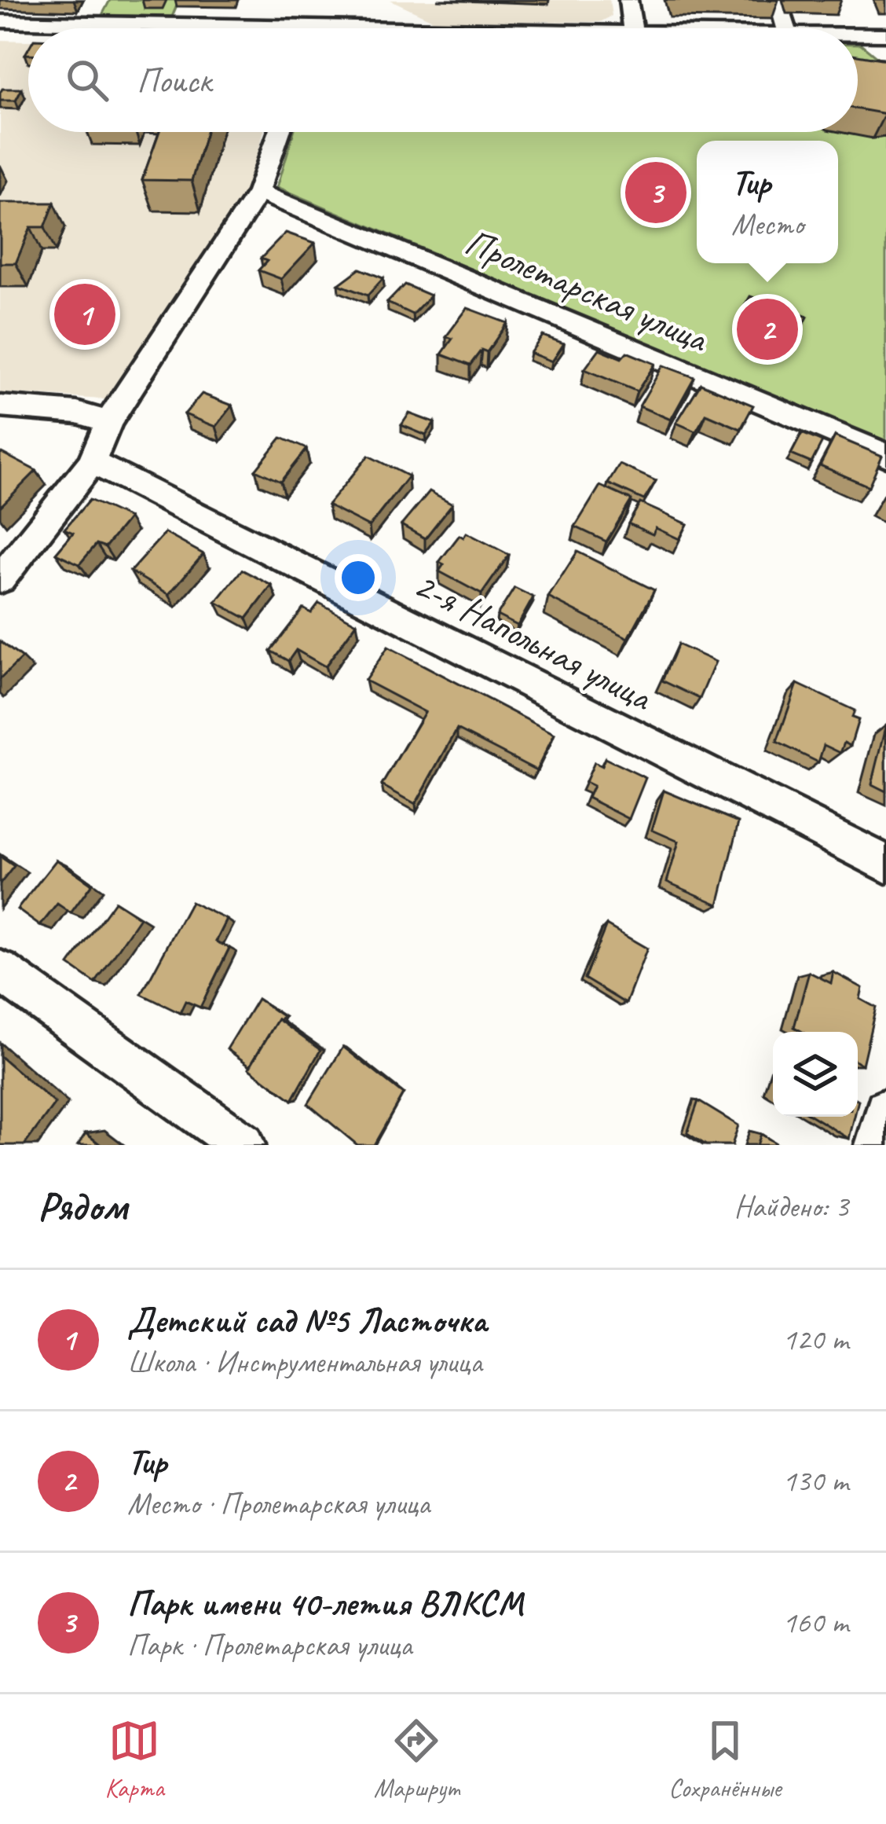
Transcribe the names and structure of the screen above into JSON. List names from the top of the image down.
{
  "streets": {
    "street": ["Пролетарская улица", "2-я Напольная улица"]
  },
  "page": {
    "search": "Поиск",
    "popup": ["Тир", "Место"],
    "pins": ["3", "1", "2"],
    "heading": ["Рядом", "Найдено: 3"],
    "list": [
      {
        "mark": "1",
        "name": "Детский сад №5 Ласточка",
        "note": "Школа · Инструментальная улица",
        "value": "120 m"
      },
      {
        "mark": "2",
        "name": "Тир",
        "note": "Место · Пролетарская улица",
        "value": "130 m"
      },
      {
        "mark": "3",
        "name": "Парк имени 40-летия ВЛКСМ",
        "note": "Парк · Пролетарская улица",
        "value": "160 m"
      }
    ],
    "nav": ["Карта", "Маршрут", "Сохранённые"]
  }
}
